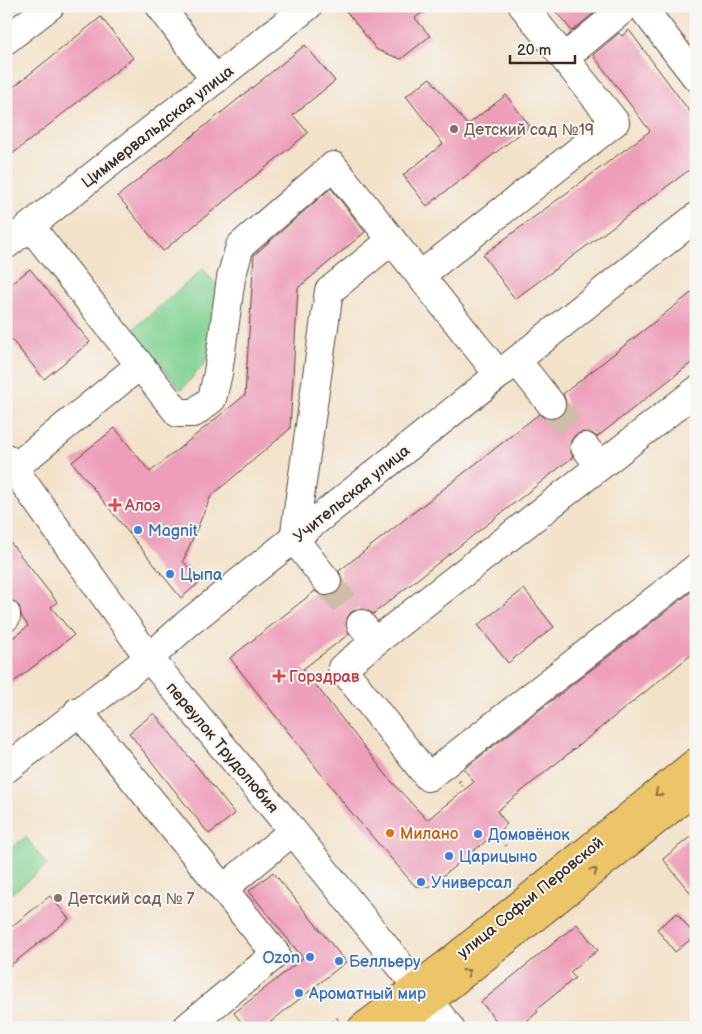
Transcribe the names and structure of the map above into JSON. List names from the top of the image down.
{
  "streets": {
    "main road": ["улица Софьи Перовской"],
    "street": ["Циммервальдская улица", "Учительская улица", "переулок Трудолюбия"]
  },
  "crossings": [
    ["Учительская улица", "переулок Трудолюбия"],
    ["переулок Трудолюбия", "улица Софьи Перовской"]
  ],
  "places": {
    "other": [
      "Детский сад №19",
      "Magnit",
      "Цыпа",
      "Милано",
      "Домовёнок",
      "Царицыно",
      "Универсал",
      "Детский сад № 7",
      "Ozon",
      "Белльеру",
      "Ароматный мир"
    ],
    "health": ["Алоэ", "Горздрав"]
  },
  "scale_bar": "20 m"
}
